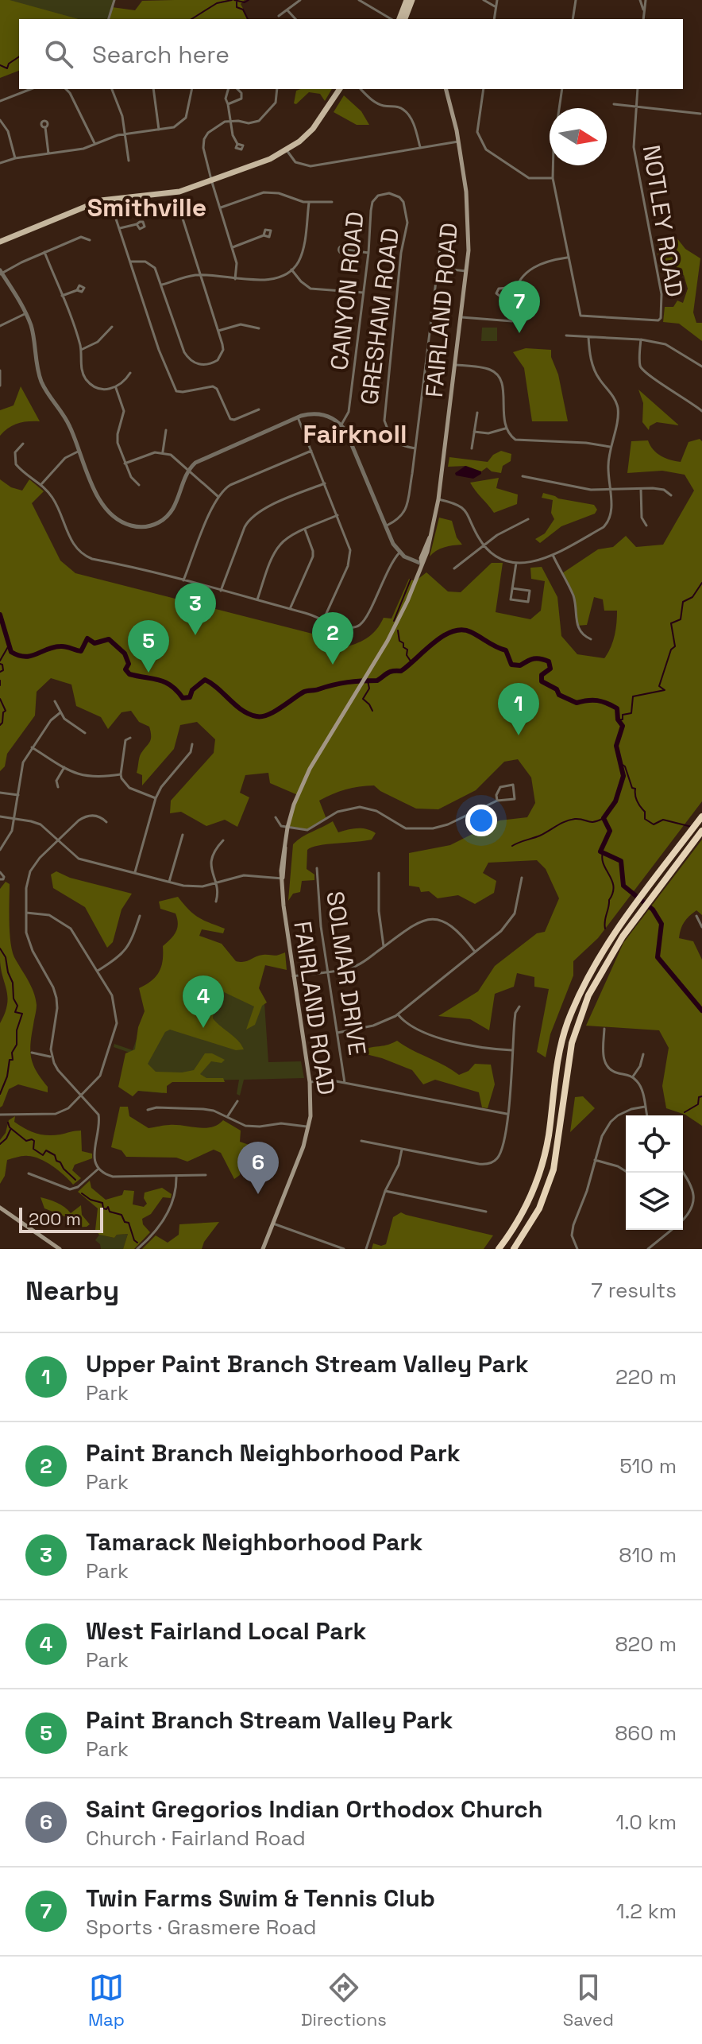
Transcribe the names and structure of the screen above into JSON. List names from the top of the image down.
{
  "streets": {
    "main road": ["FAIRLAND ROAD"],
    "street": [
      "NOTLEY ROAD",
      "CANYON ROAD",
      "GRESHAM ROAD",
      "SOLMAR DRIVE"
    ]
  },
  "crossings": [
    ["CANYON ROAD", "GRESHAM ROAD"]
  ],
  "districts": ["Smithville", "Fairknoll"],
  "scale_bar": "200 m",
  "north": "right",
  "page": {
    "search": "Search here",
    "pins": [
      "7",
      "3",
      "2",
      "5",
      "1",
      "4",
      "6"
    ],
    "scale": "200 m",
    "heading": ["Nearby", "7 results"],
    "list": [
      {
        "mark": "1",
        "name": "Upper Paint Branch Stream Valley Park",
        "note": "Park",
        "value": "220 m"
      },
      {
        "mark": "2",
        "name": "Paint Branch Neighborhood Park",
        "note": "Park",
        "value": "510 m"
      },
      {
        "mark": "3",
        "name": "Tamarack Neighborhood Park",
        "note": "Park",
        "value": "810 m"
      },
      {
        "mark": "4",
        "name": "West Fairland Local Park",
        "note": "Park",
        "value": "820 m"
      },
      {
        "mark": "5",
        "name": "Paint Branch Stream Valley Park",
        "note": "Park",
        "value": "860 m"
      },
      {
        "mark": "6",
        "name": "Saint Gregorios Indian Orthodox Church",
        "note": "Church · Fairland Road",
        "value": "1.0 km"
      },
      {
        "mark": "7",
        "name": "Twin Farms Swim & Tennis Club",
        "note": "Sports · Grasmere Road",
        "value": "1.2 km"
      }
    ],
    "nav": ["Map", "Directions", "Saved"]
  }
}
